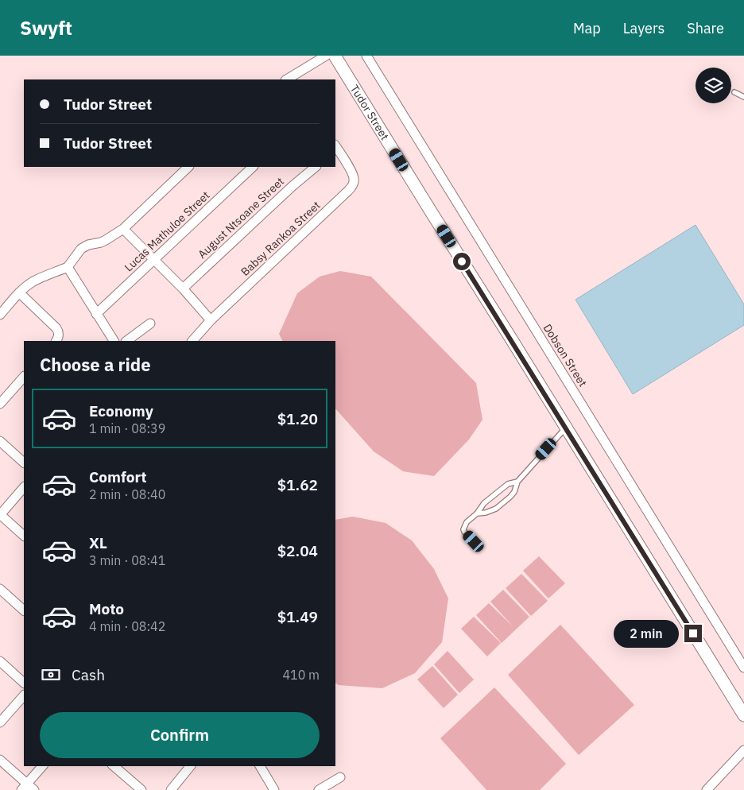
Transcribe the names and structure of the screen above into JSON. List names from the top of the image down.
{
  "streets": {
    "street": [
      "Tudor Street",
      "August Ntsoane Street",
      "Lucas Mathuloe Street",
      "Babsy Rankoa Street",
      "Dobson Street"
    ]
  },
  "page": {
    "header": "Swyft",
    "nav": ["Map", "Layers", "Share"],
    "banner": ["Tudor Street", "Tudor Street"],
    "heading": "Choose a ride",
    "list": [
      {
        "name": "Economy",
        "note": "1 min · 08:39",
        "value": "$1.20"
      },
      {
        "name": "Comfort",
        "note": "2 min · 08:40",
        "value": "$1.62"
      },
      {
        "name": "XL",
        "note": "3 min · 08:41",
        "value": "$2.04"
      },
      {
        "name": "Moto",
        "note": "4 min · 08:42",
        "value": "$1.49"
      }
    ],
    "bubble": "2 min",
    "pay": ["Cash", "410 m"],
    "buttons": "Confirm"
  }
}
